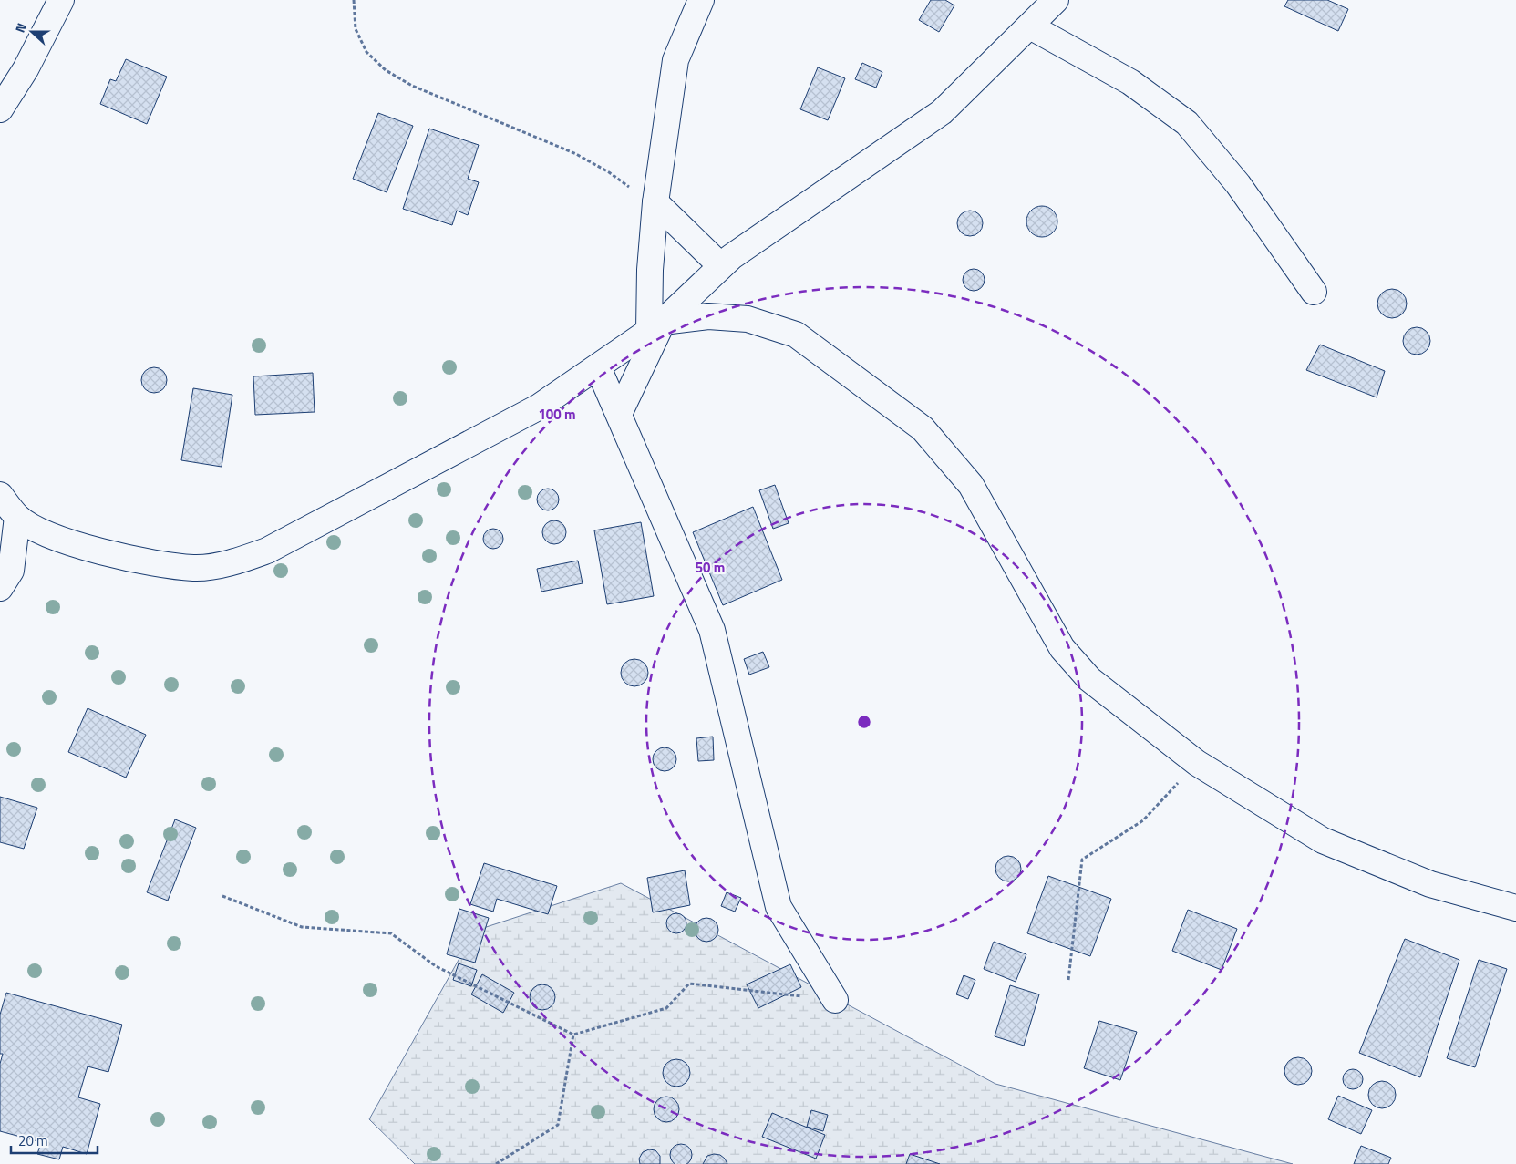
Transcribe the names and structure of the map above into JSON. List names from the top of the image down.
{
  "scale_bar": "20 m",
  "north": "left",
  "rings": ["100 m", "50 m"]
}
